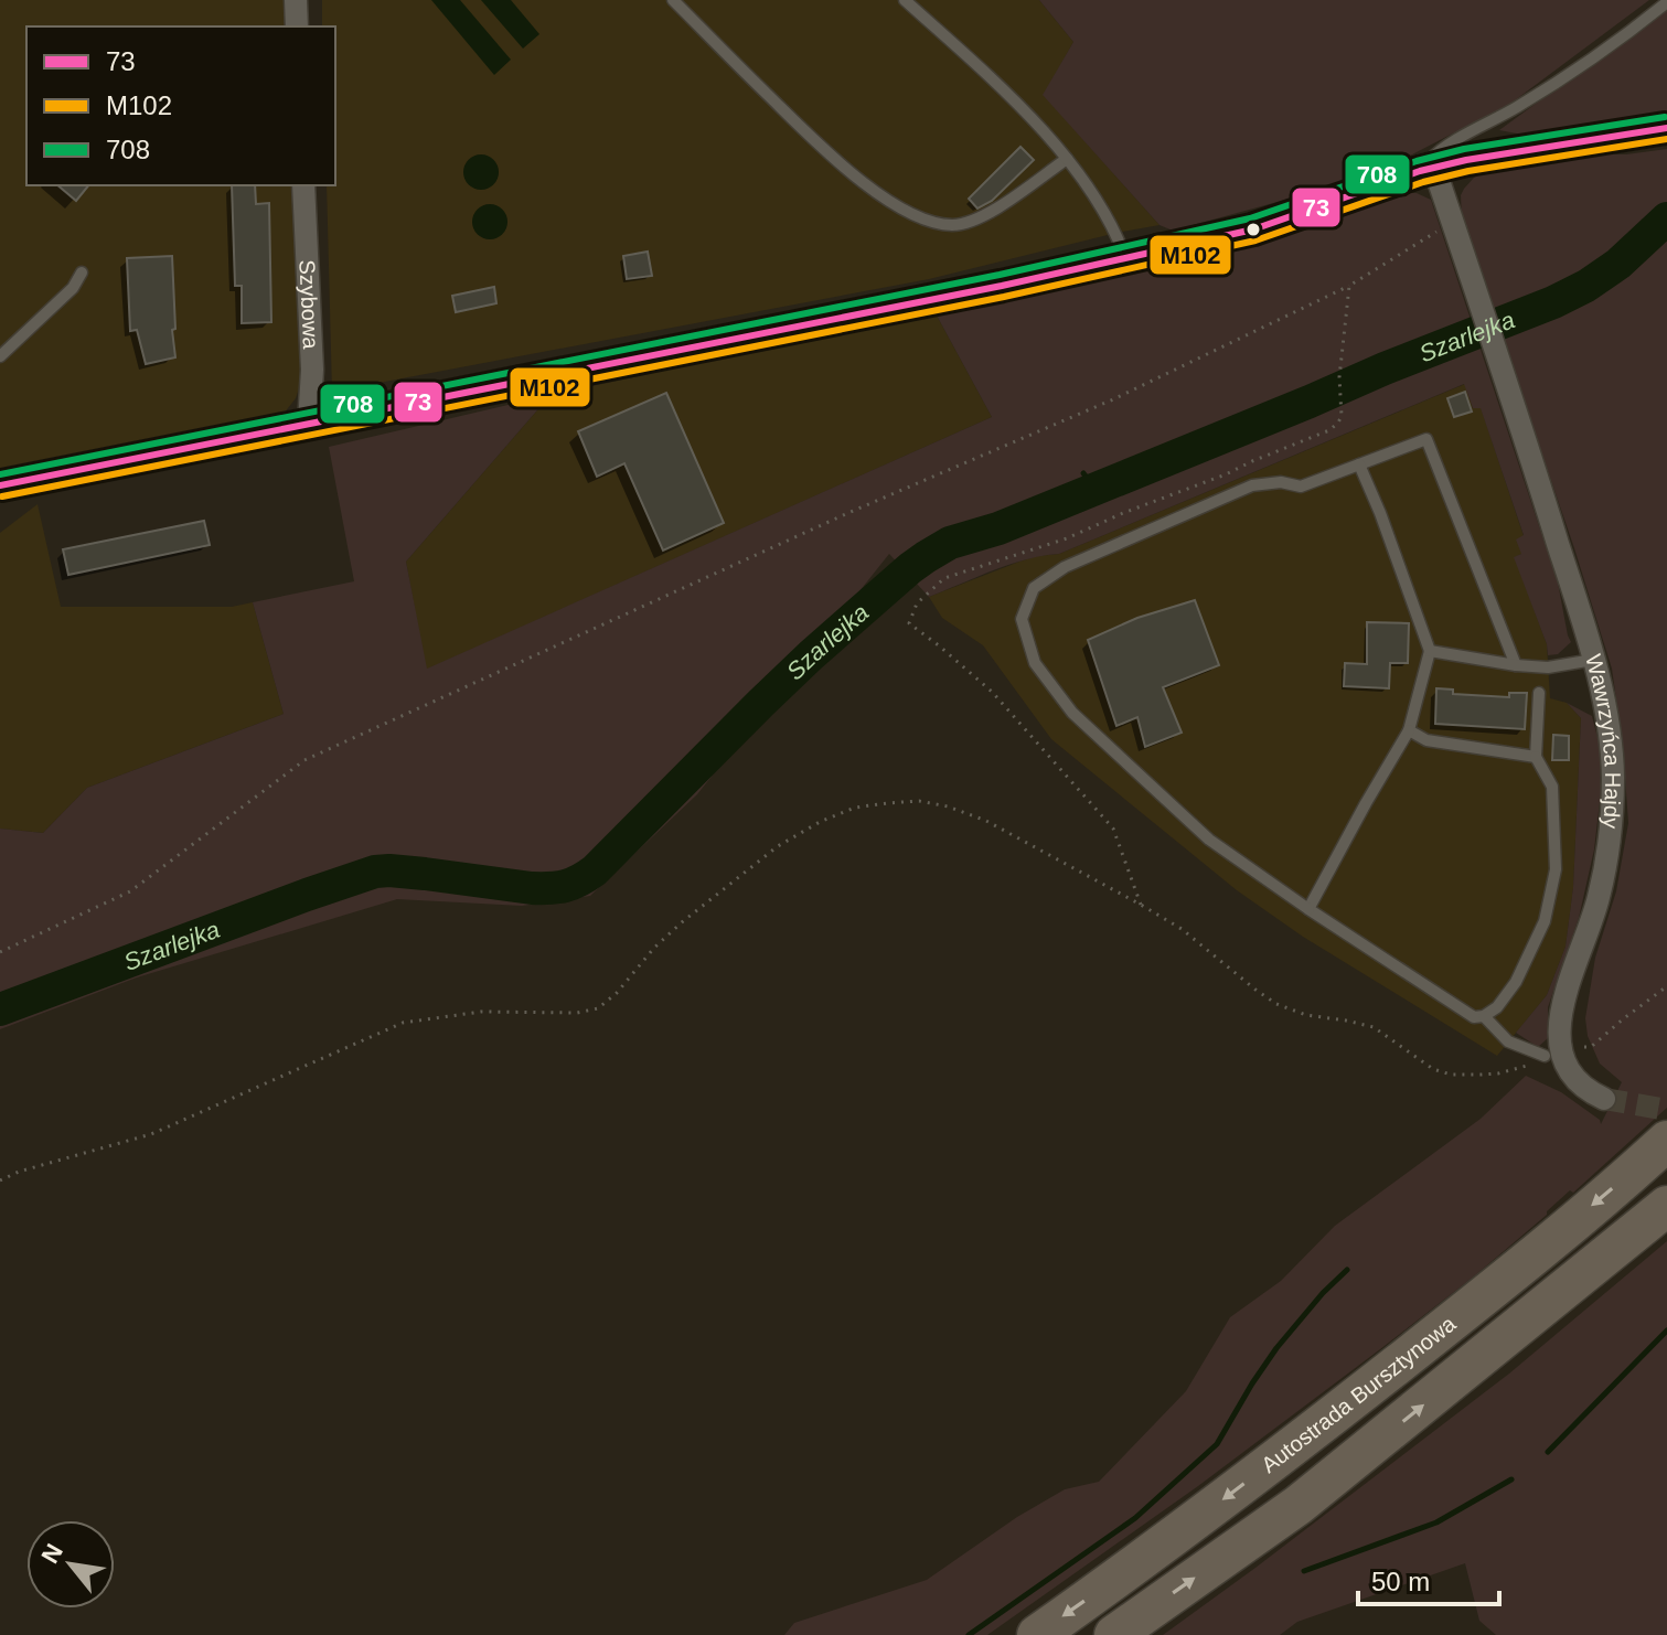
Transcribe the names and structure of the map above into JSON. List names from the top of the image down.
{
  "streets": {
    "highway": ["Autostrada Bursztynowa"],
    "street": ["Szybowa", "Wawrzyńca Hajdy"]
  },
  "water": ["Szarlejka"],
  "lines": ["transit line 708", "transit line 73", "transit line M102"],
  "legend": ["73", "M102", "708"],
  "scale_bar": "50 m",
  "north": "top left"
}
